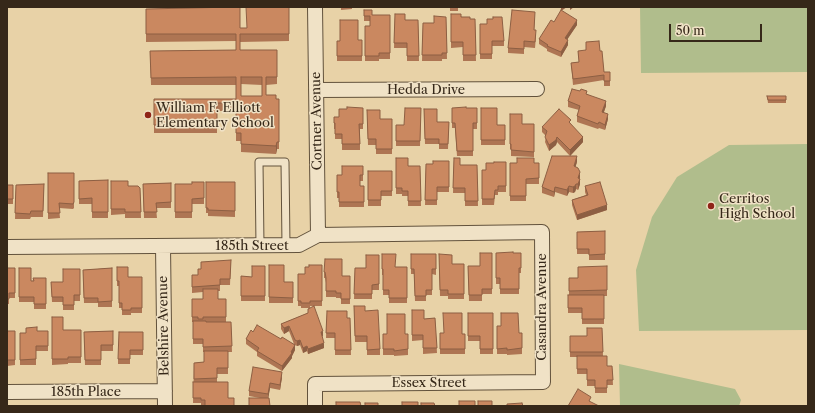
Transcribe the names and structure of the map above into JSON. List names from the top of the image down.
{
  "streets": {
    "street": [
      "Hedda Drive",
      "Cortner Avenue",
      "185th Street",
      "Casandra Avenue",
      "Belshire Avenue",
      "Essex Street",
      "185th Place"
    ]
  },
  "crossings": [
    ["Hedda Drive", "Cortner Avenue"],
    ["Cortner Avenue", "185th Street"],
    ["185th Street", "Casandra Avenue"],
    ["185th Street", "Belshire Avenue"],
    ["Casandra Avenue", "Essex Street"],
    ["Belshire Avenue", "185th Place"]
  ],
  "places": ["William F. Elliott Elementary School", "Cerritos High School"],
  "scale_bar": "50 m"
}
